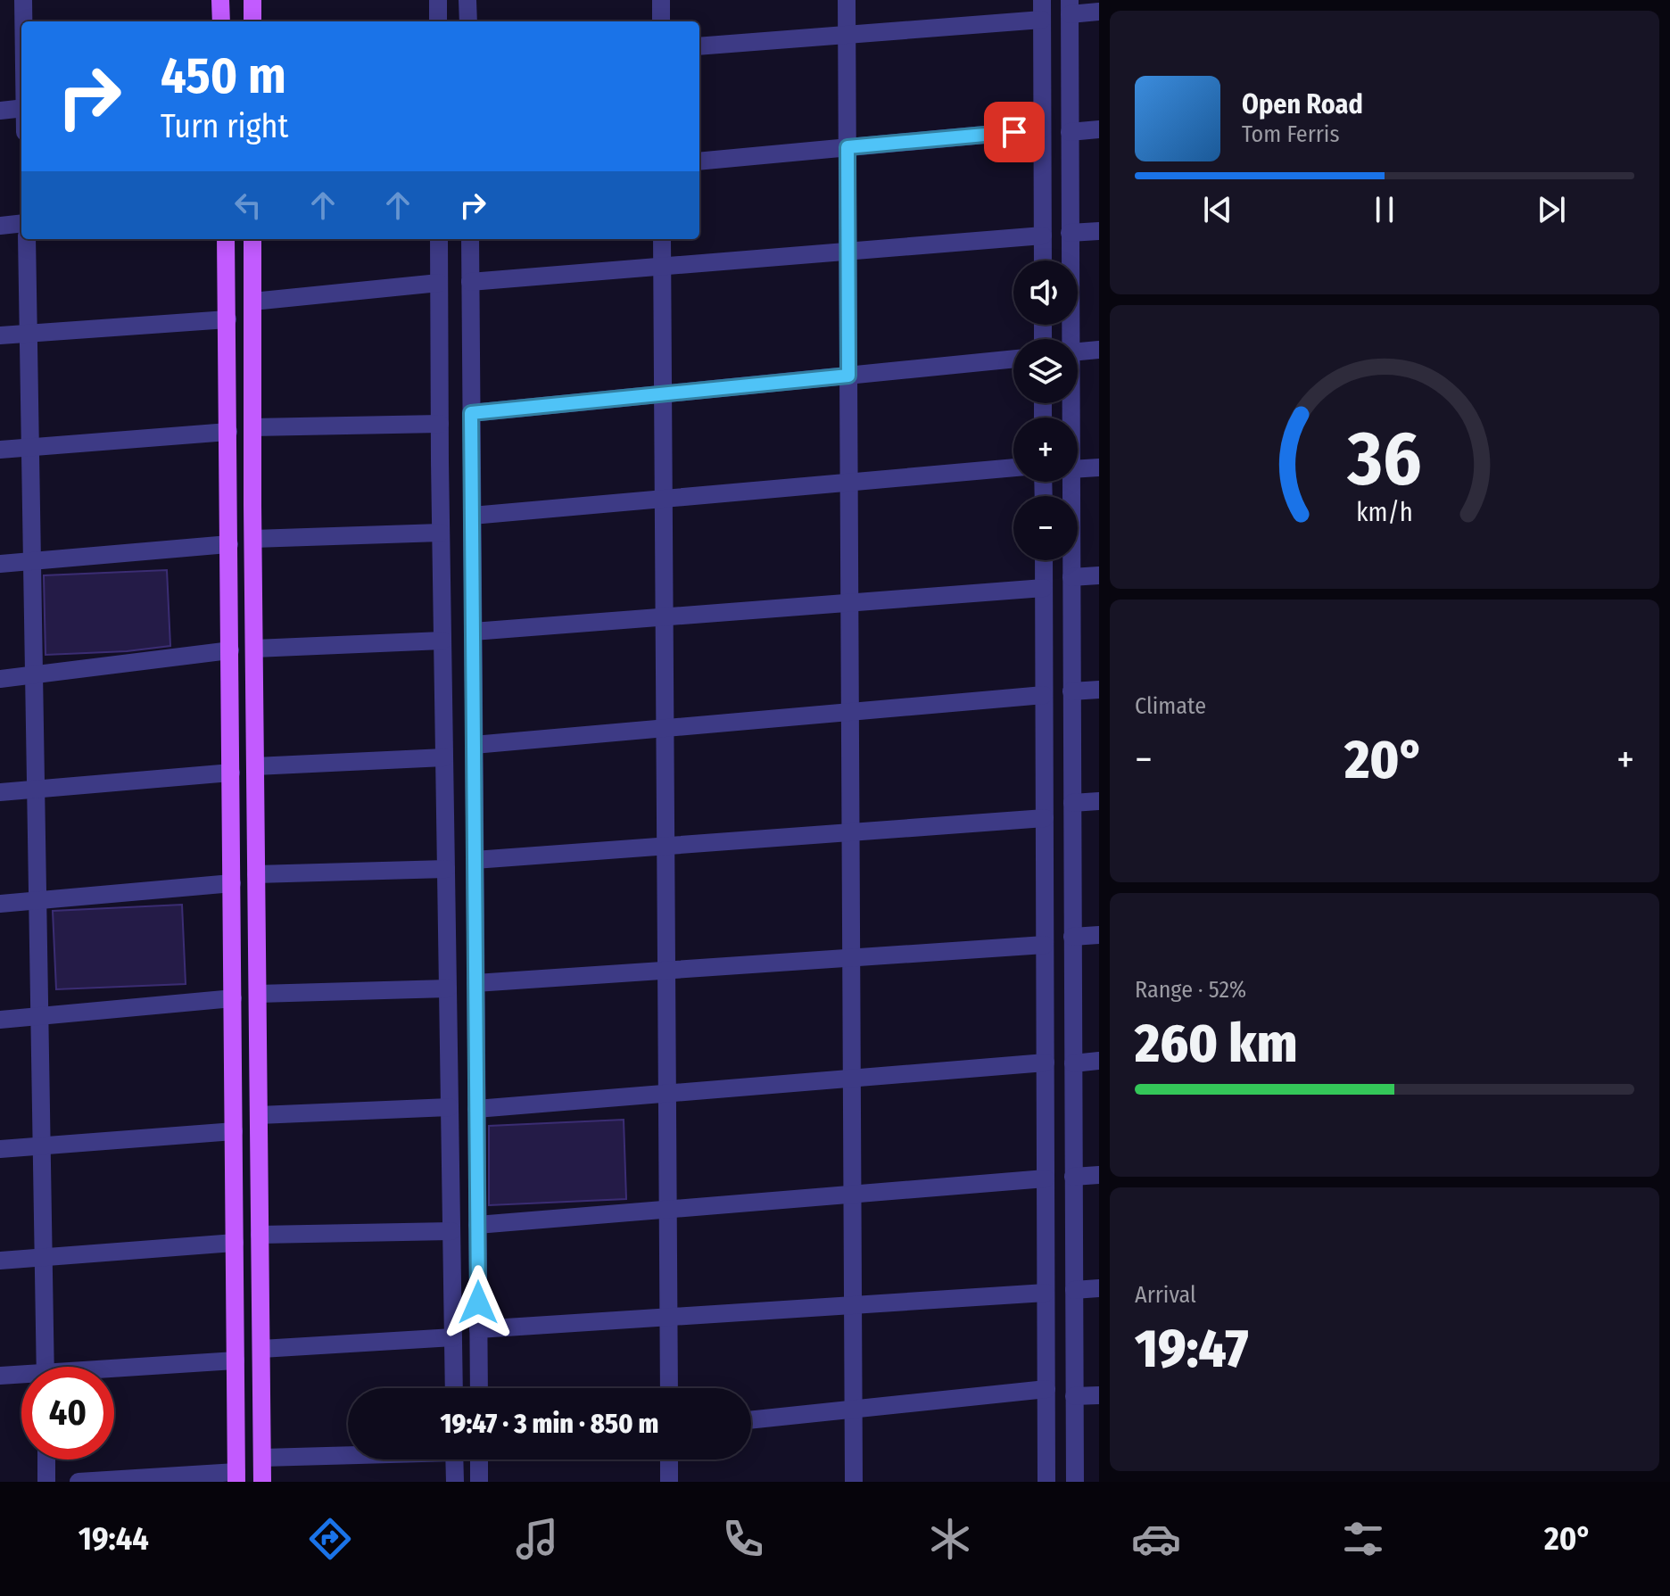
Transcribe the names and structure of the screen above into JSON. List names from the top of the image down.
{
  "page": {
    "turn": ["450 m", "Turn right"],
    "song": ["Open Road", "Tom Ferris"],
    "map_buttons": ["+", "−"],
    "tile": [
      "Climate",
      ["Range · 52%", "260 km"],
      ["Arrival", "19:47"]
    ],
    "heat": ["−", "20°", "+"],
    "limit": "40",
    "trip": "19:47 · 3 min · 850 m",
    "tabs": ["19:44", "20°"],
    "gauge": ["36", "km/h"]
  }
}
